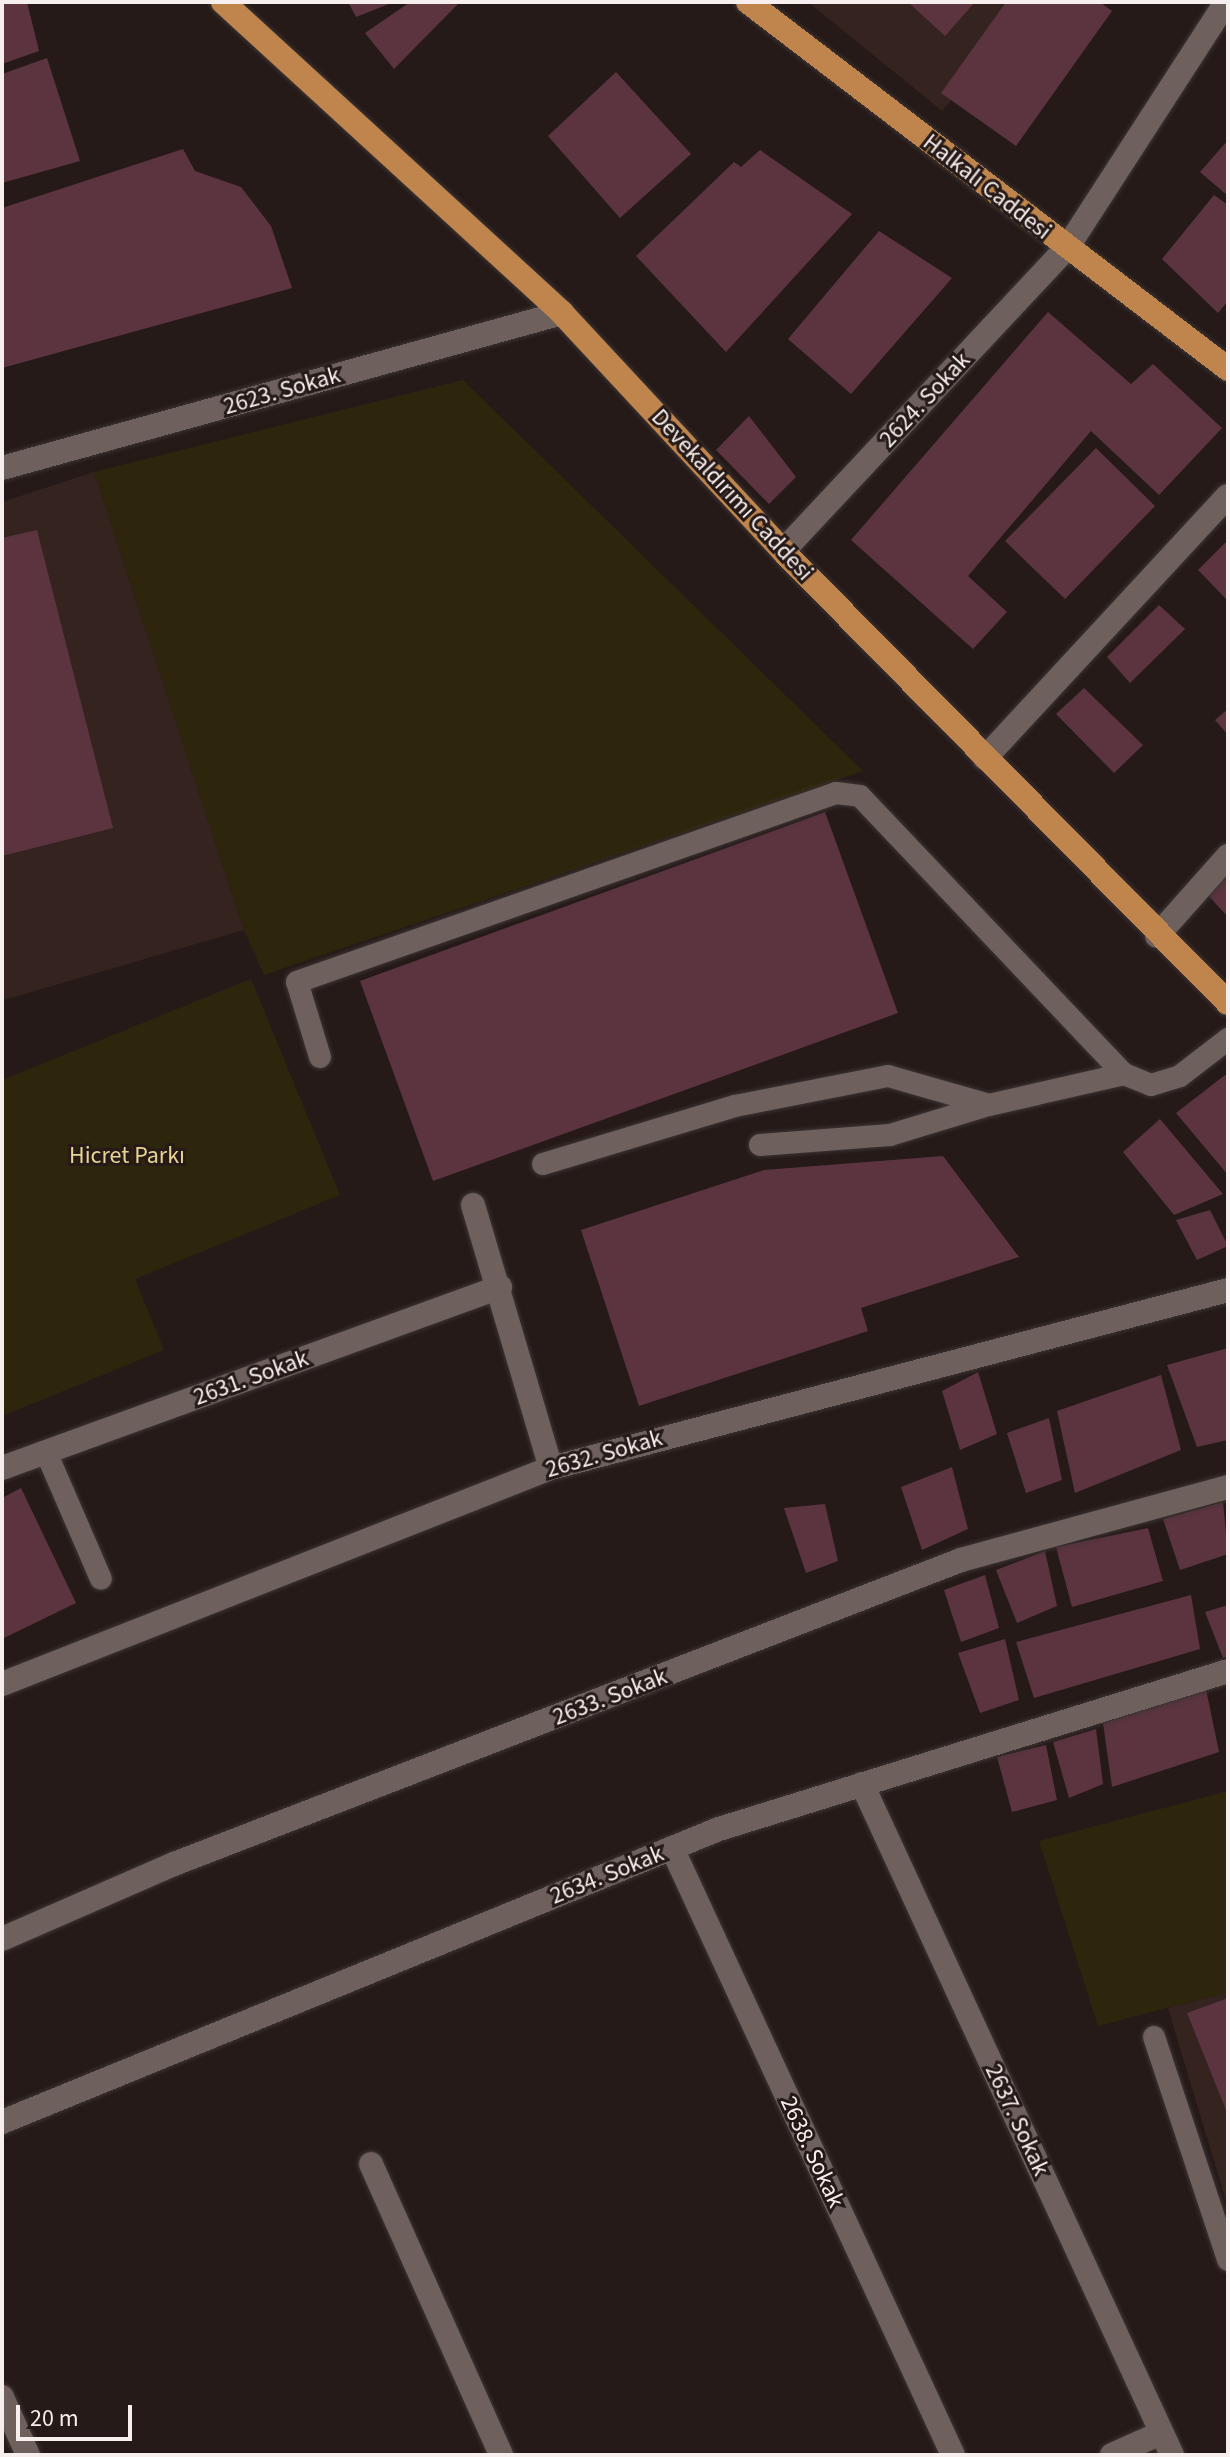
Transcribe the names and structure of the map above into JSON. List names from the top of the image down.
{
  "streets": {
    "main road": ["Halkalı Caddesi", "Devekaldırımı Caddesi"],
    "street": [
      "2623. Sokak",
      "2624. Sokak",
      "2631. Sokak",
      "2632. Sokak",
      "2633. Sokak",
      "2634. Sokak",
      "2637. Sokak",
      "2638. Sokak"
    ]
  },
  "crossings": [
    ["Halkalı Caddesi", "2624. Sokak"],
    ["2623. Sokak", "Devekaldırımı Caddesi"],
    ["2624. Sokak", "Devekaldırımı Caddesi"],
    ["2634. Sokak", "2637. Sokak"],
    ["2634. Sokak", "2638. Sokak"]
  ],
  "parks": ["Hicret Parkı"],
  "scale_bar": "20 m"
}
